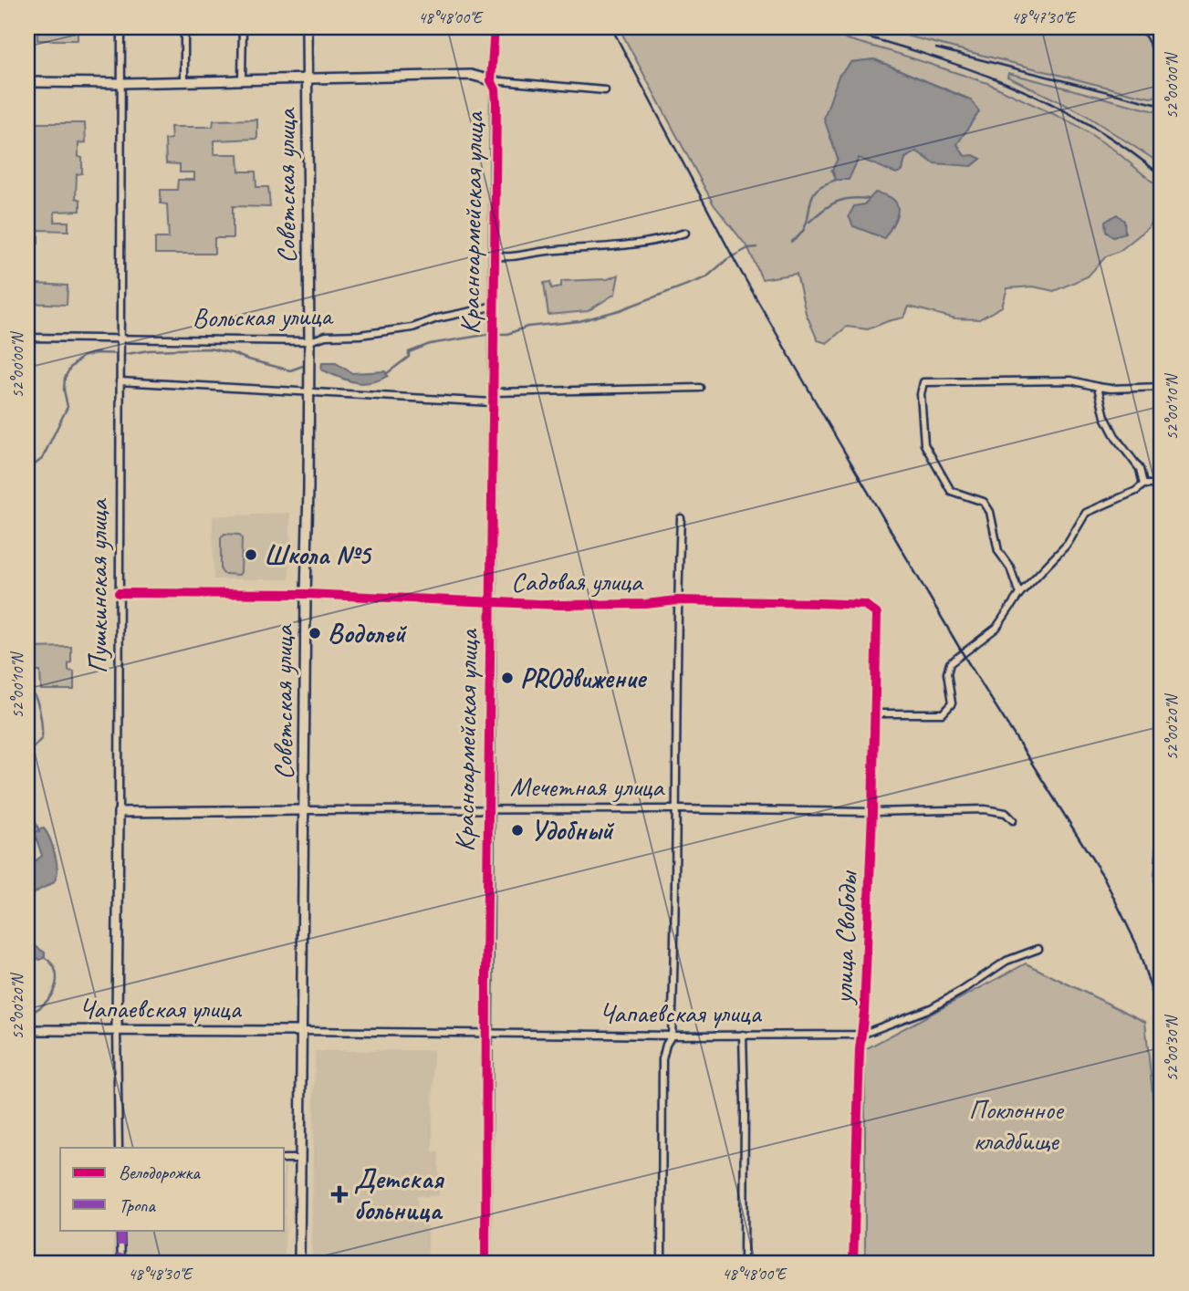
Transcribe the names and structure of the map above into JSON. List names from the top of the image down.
{
  "streets": {
    "street": [
      "Советская улица",
      "Красноармейская улица",
      "Вольская улица",
      "Садовая улица",
      "Пушкинская улица",
      "Мечетная улица",
      "улица Свободы",
      "Чапаевская улица"
    ]
  },
  "crossings": [
    ["Советская улица", "Вольская улица"],
    ["Советская улица", "Садовая улица"],
    ["Советская улица", "Мечетная улица"],
    ["Советская улица", "Чапаевская улица"],
    ["Красноармейская улица", "Вольская улица"],
    ["Красноармейская улица", "Садовая улица"],
    ["Красноармейская улица", "Мечетная улица"],
    ["Красноармейская улица", "Чапаевская улица"],
    ["Вольская улица", "Пушкинская улица"],
    ["Садовая улица", "Пушкинская улица"],
    ["Садовая улица", "улица Свободы"],
    ["Пушкинская улица", "Мечетная улица"],
    ["Пушкинская улица", "Чапаевская улица"],
    ["Мечетная улица", "улица Свободы"],
    ["улица Свободы", "Чапаевская улица"]
  ],
  "parks": ["Поклонное кладбище"],
  "places": {
    "other": [
      "Школа №5",
      "Водолей",
      "PROдвижение",
      "Удобный"
    ],
    "health": ["Детская больница"]
  },
  "legend": ["Велодорожка", "Тропа"],
  "coordinates": [
    "48°48'00\"E",
    "48°47'30\"E",
    "52°00'00\"N",
    "52°00'10\"N",
    "52°00'20\"N",
    "52°00'30\"N",
    "48°48'30\"E"
  ]
}
